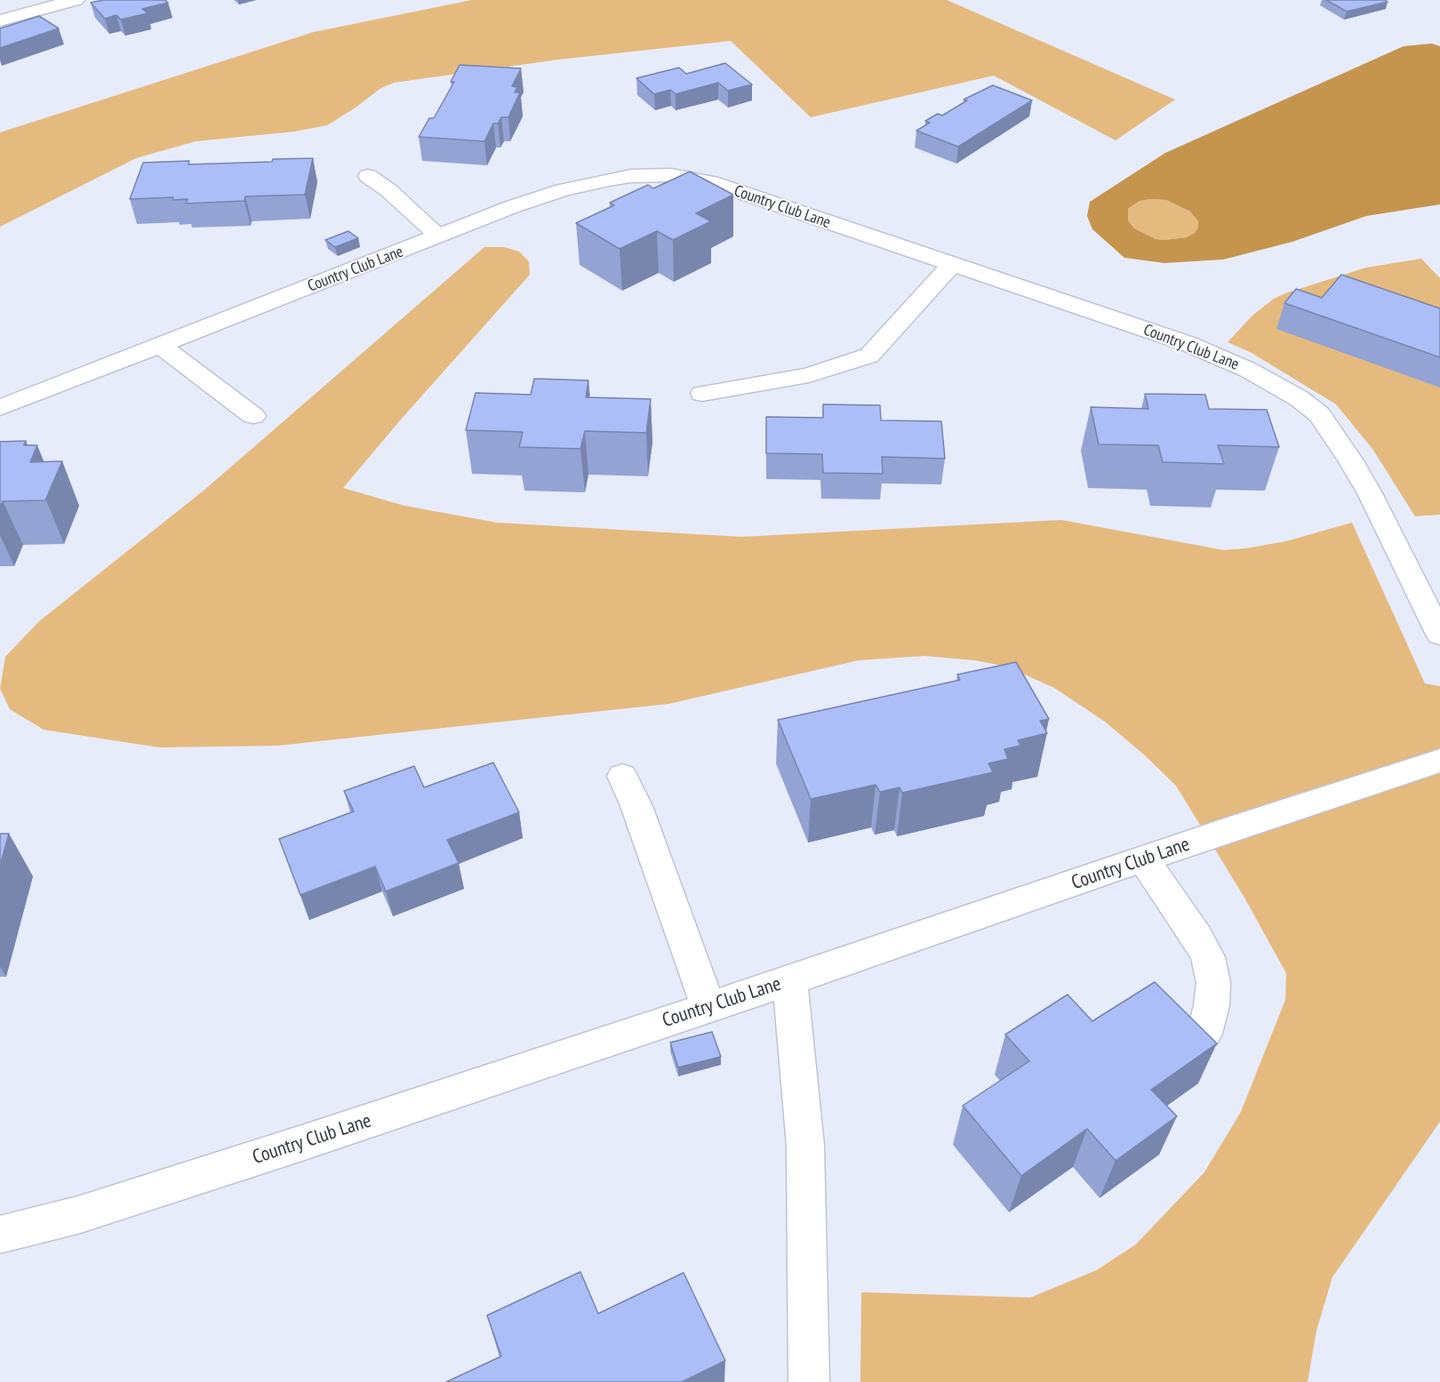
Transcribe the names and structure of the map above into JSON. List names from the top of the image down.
{
  "streets": {
    "street": ["Country Club Lane"]
  }
}
